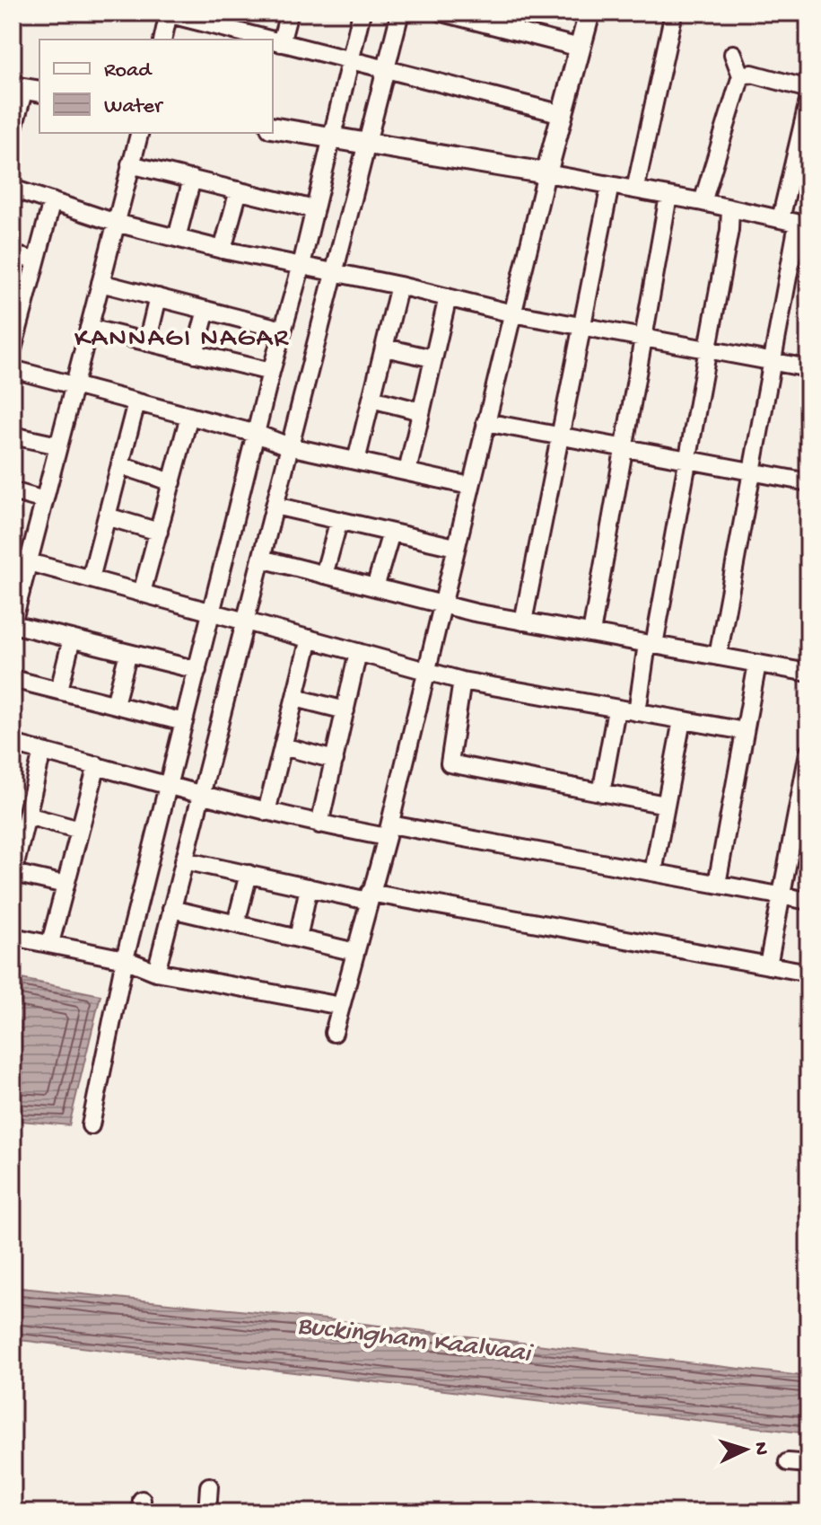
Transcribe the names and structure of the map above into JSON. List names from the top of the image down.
{
  "districts": ["KANNAGI NAGAR"],
  "water": ["Buckingham Kaalvaai"],
  "legend": ["Road", "Water"],
  "north": "right"
}
